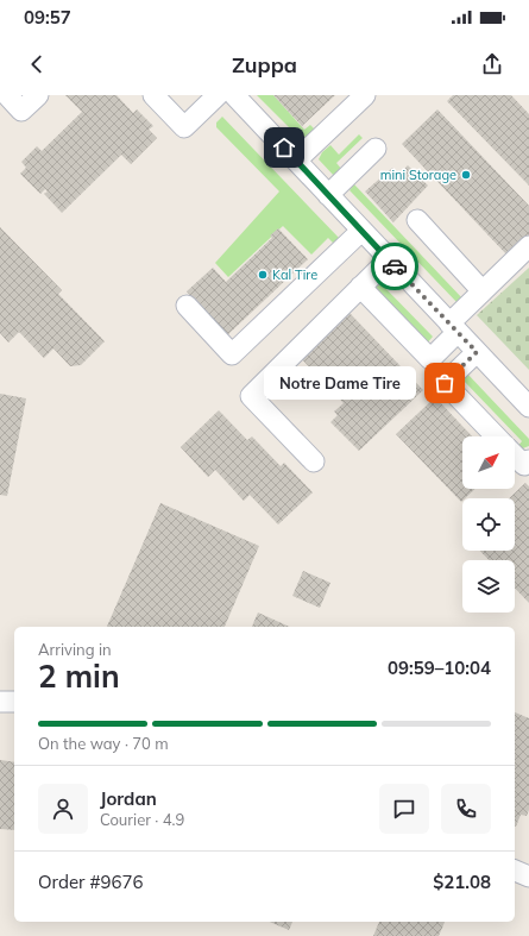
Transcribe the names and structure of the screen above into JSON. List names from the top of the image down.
{
  "places": ["mini Storage", "Kal Tire", "Notre Dame Tire"],
  "north": "top right",
  "page": {
    "status": "09:57",
    "header": "Zuppa",
    "bubble": "Notre Dame Tire",
    "heading": ["2 min", "Arriving in", "09:59–10:04"],
    "panel": [
      "Jordan",
      "Courier · 4.9",
      "Order #9676",
      "$21.08"
    ],
    "bar": "On the way · 70 m"
  }
}
